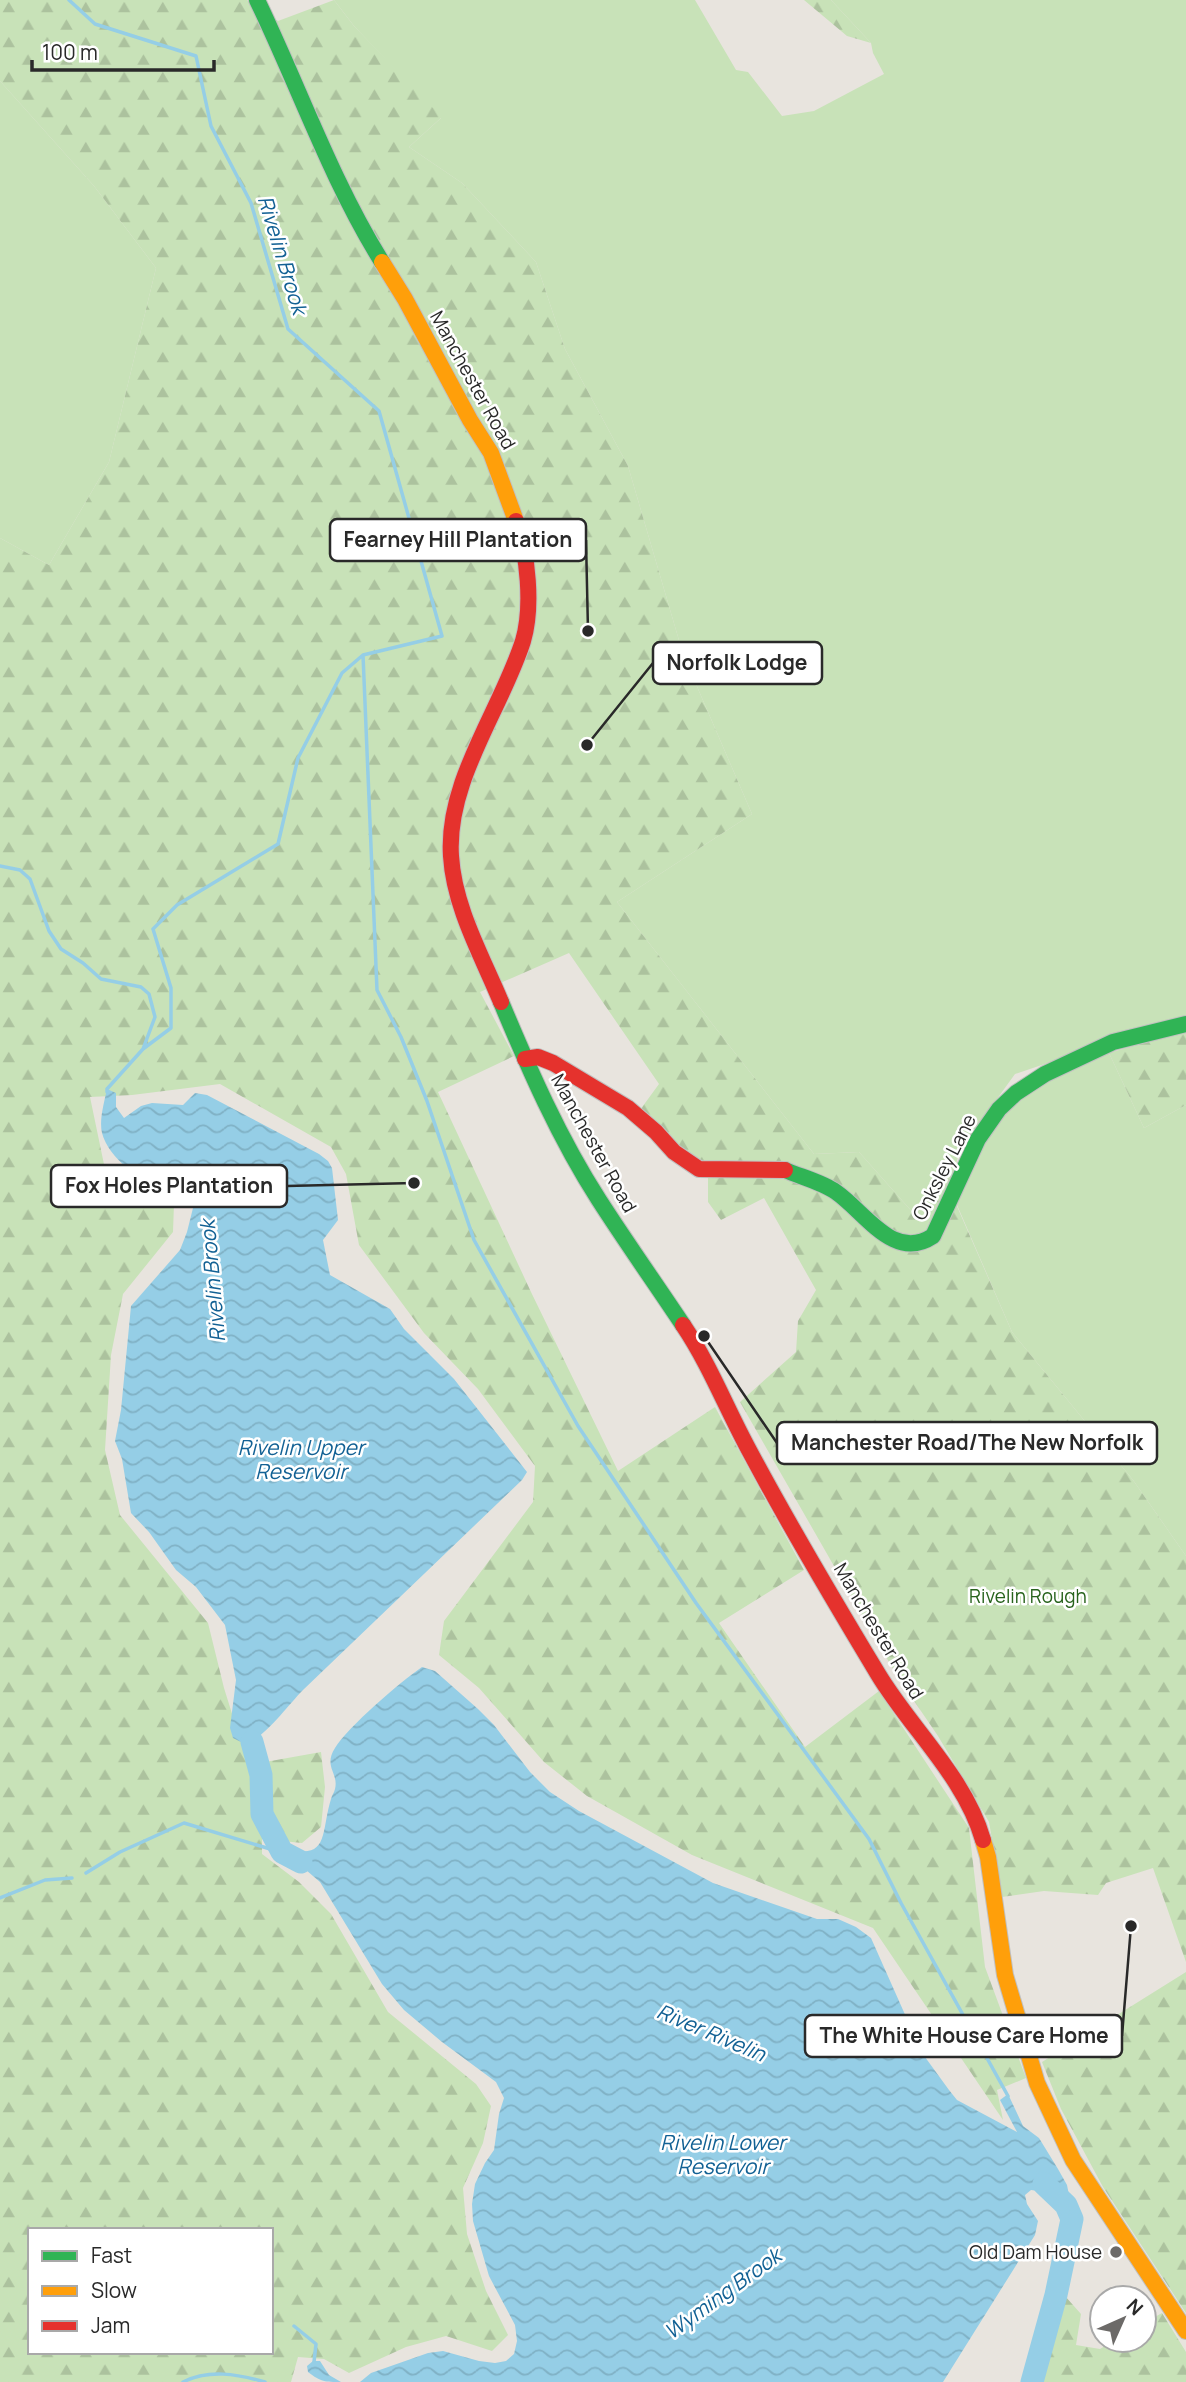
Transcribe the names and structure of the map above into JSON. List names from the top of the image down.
{
  "streets": {
    "main road": ["Manchester Road", "Onksley Lane"]
  },
  "crossings": [
    ["Manchester Road", "Onksley Lane"]
  ],
  "water": [
    "Rivelin Brook",
    "Rivelin Upper Reservoir",
    "River Rivelin",
    "Rivelin Lower Reservoir",
    "Wyming Brook"
  ],
  "parks": ["Rivelin Rough"],
  "places": [
    "Fearney Hill Plantation",
    "Norfolk Lodge",
    "Fox Holes Plantation",
    "Manchester Road/The New Norfolk",
    "The White House Care Home",
    "Old Dam House"
  ],
  "legend": ["Fast", "Slow", "Jam"],
  "scale_bar": "100 m",
  "north": "top right"
}
